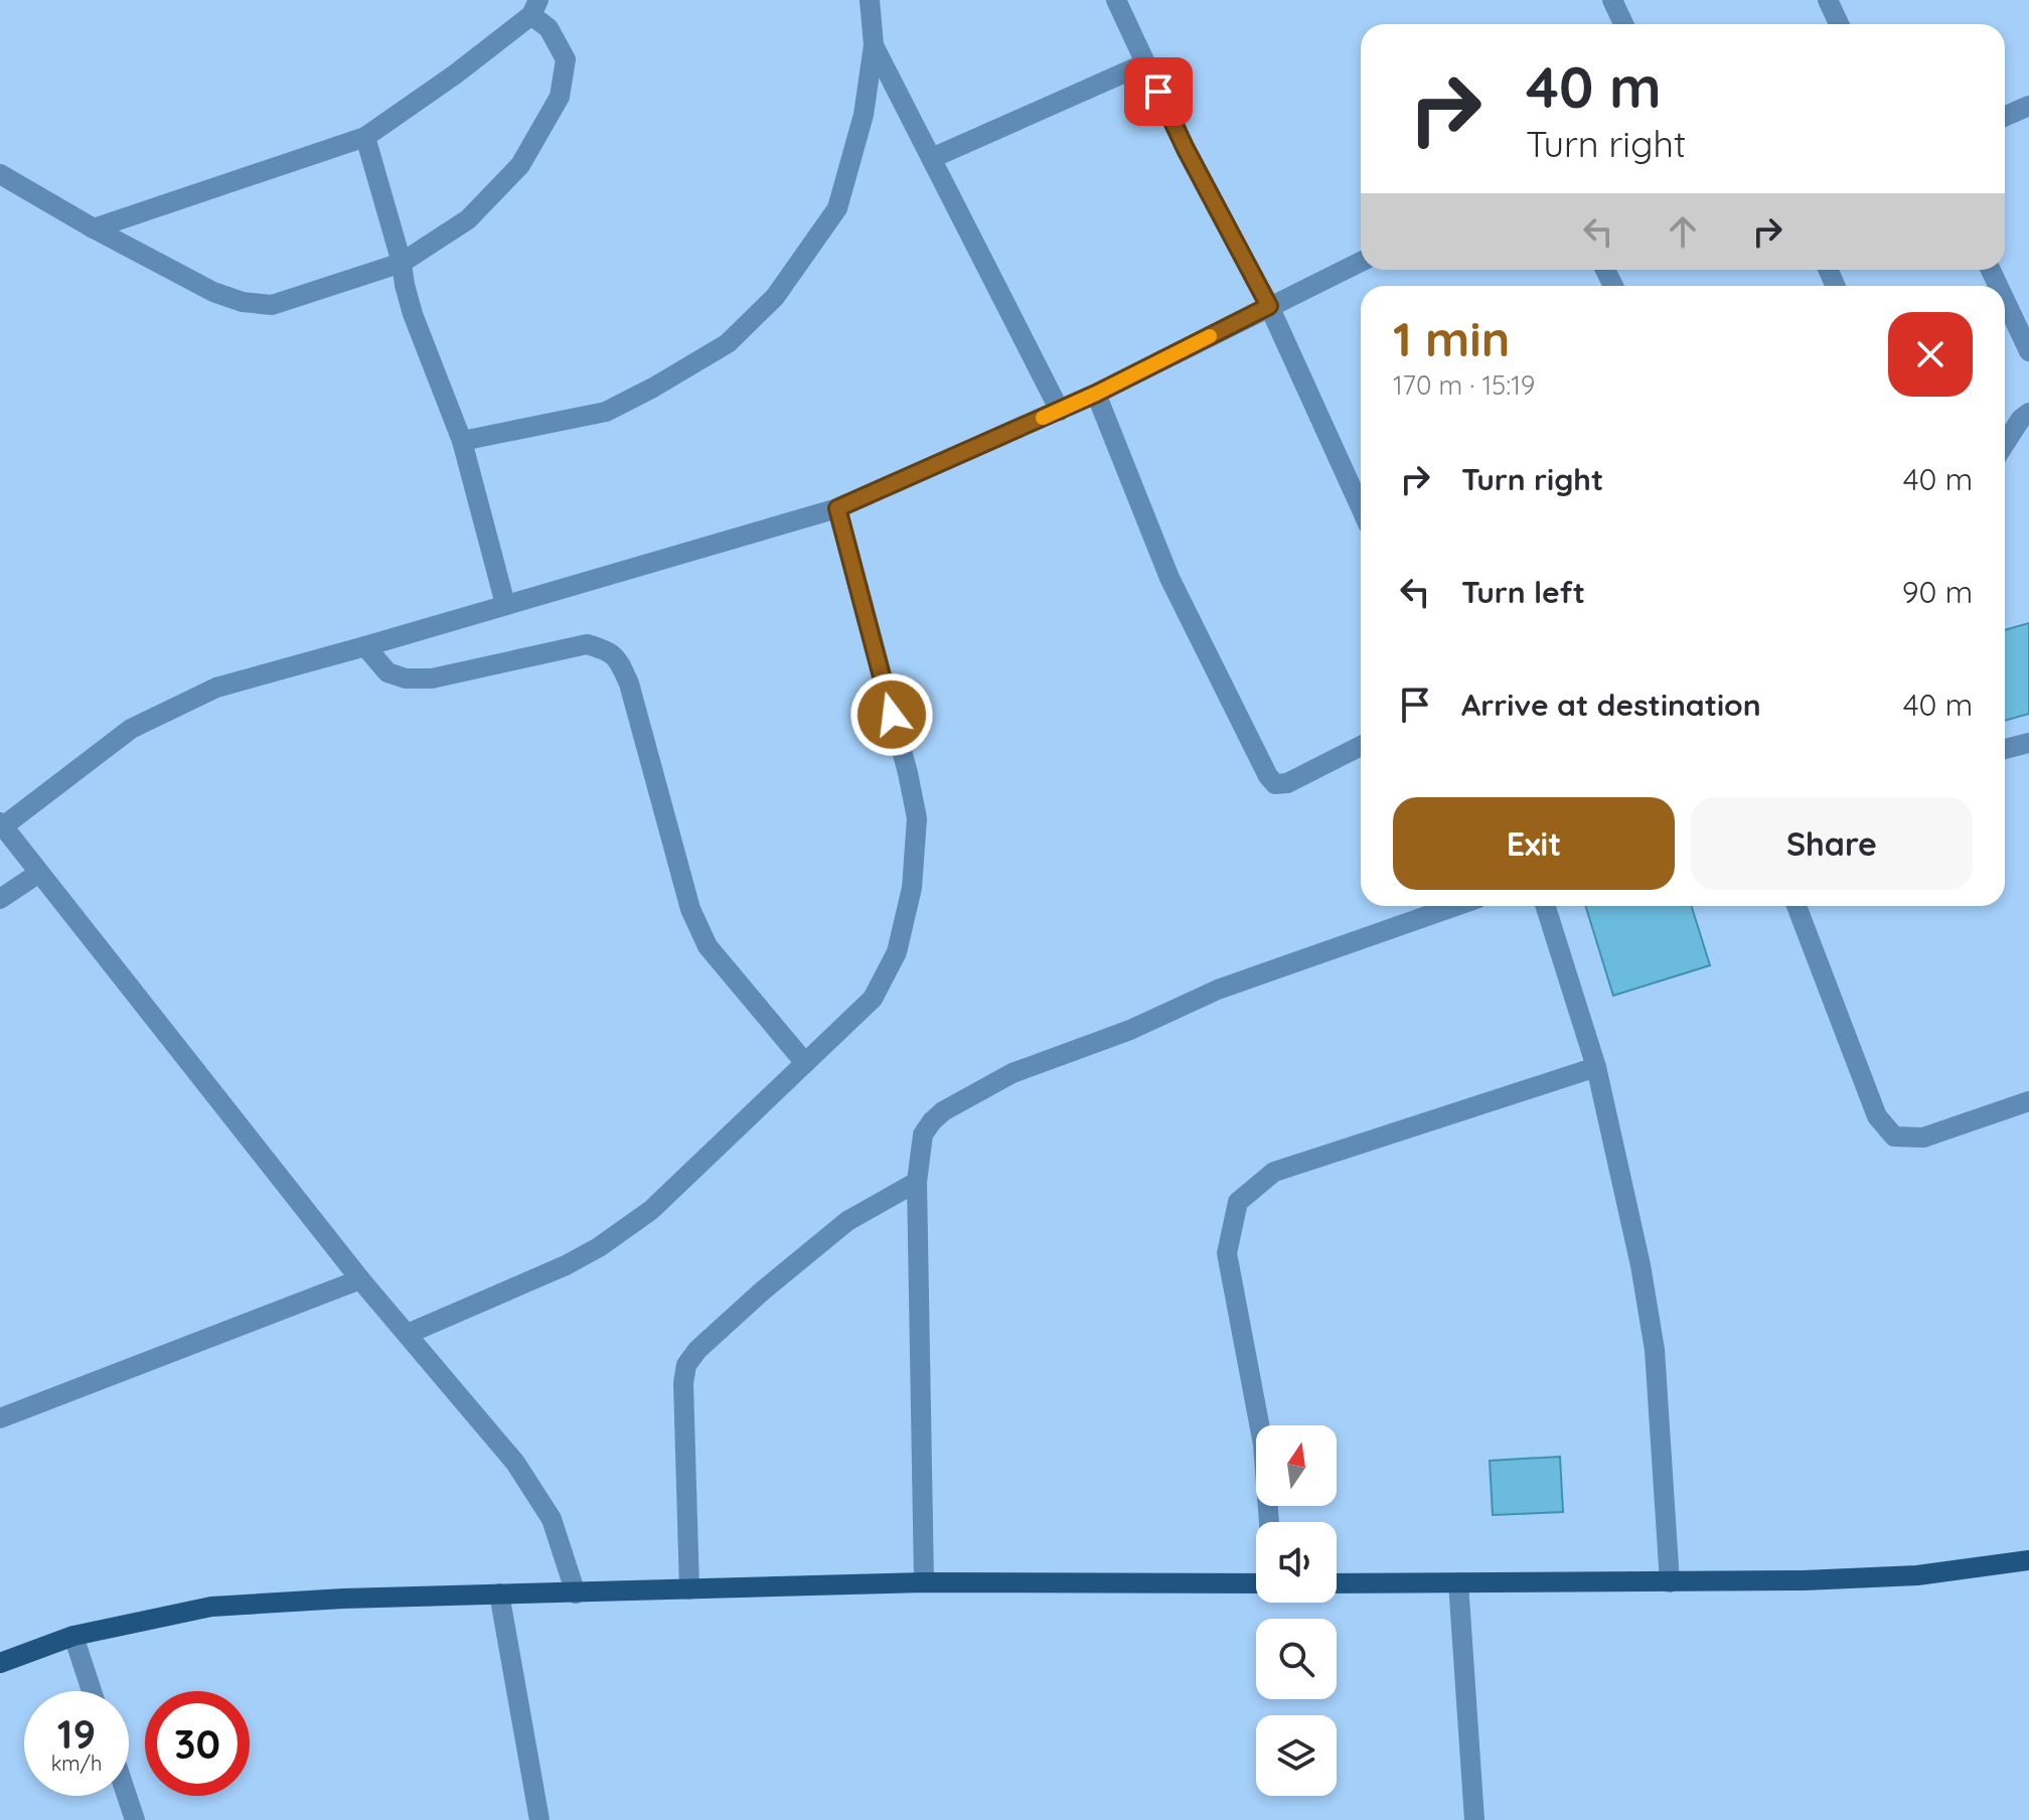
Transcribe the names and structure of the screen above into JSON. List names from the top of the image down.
{
  "north": "top",
  "page": {
    "turn": ["40 m", "Turn right"],
    "heading": ["1 min", "170 m · 15:19"],
    "list": [
      {
        "name": "Turn right",
        "value": "40 m"
      },
      {
        "name": "Turn left",
        "value": "90 m"
      },
      {
        "name": "Arrive at destination",
        "value": "40 m"
      }
    ],
    "buttons": ["Exit", "Share"],
    "speed": "19 km/h",
    "limit": "30"
  }
}
